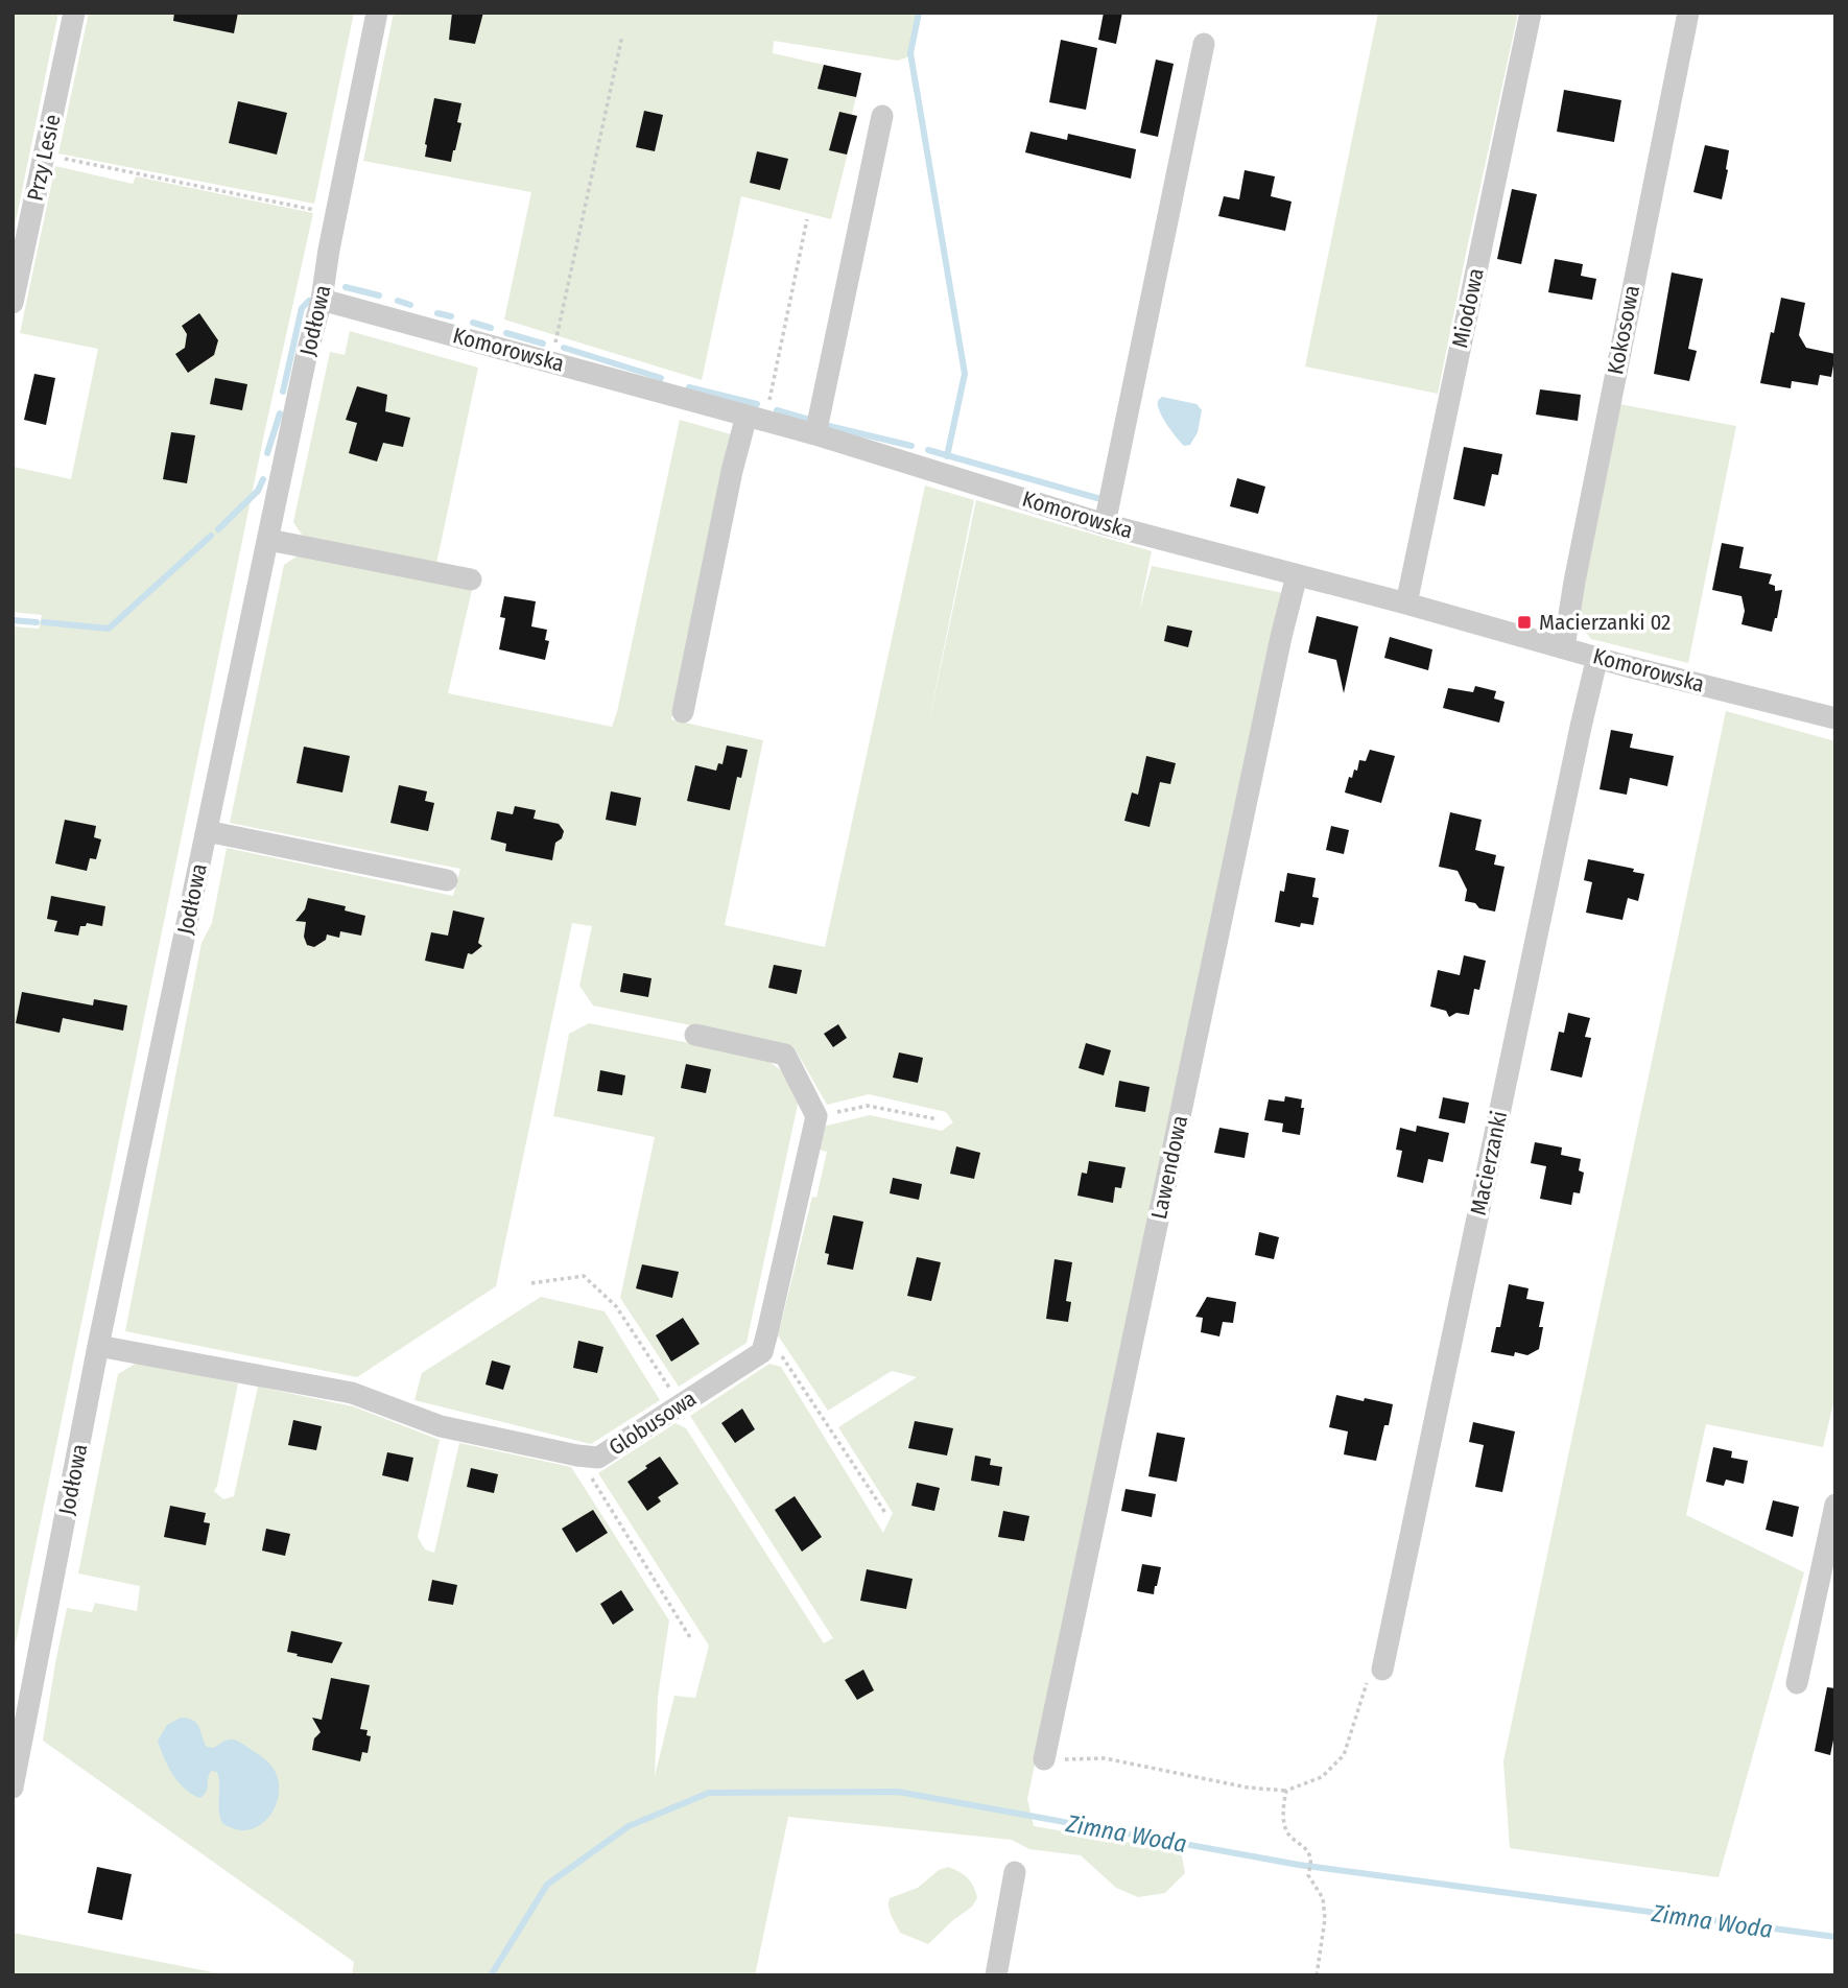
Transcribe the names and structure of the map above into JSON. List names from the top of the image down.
{
  "streets": {
    "street": [
      "Przy Lesie",
      "Miodowa",
      "Jodłowa",
      "Kokosowa",
      "Komorowska",
      "Macierzanki",
      "Lawendowa",
      "Globusowa"
    ]
  },
  "crossings": [
    ["Miodowa", "Komorowska"],
    ["Jodłowa", "Komorowska"],
    ["Jodłowa", "Globusowa"],
    ["Kokosowa", "Komorowska"],
    ["Komorowska", "Macierzanki"],
    ["Komorowska", "Lawendowa"]
  ],
  "water": ["Zimna Woda"],
  "places": {
    "transit": ["Macierzanki 02"]
  }
}
